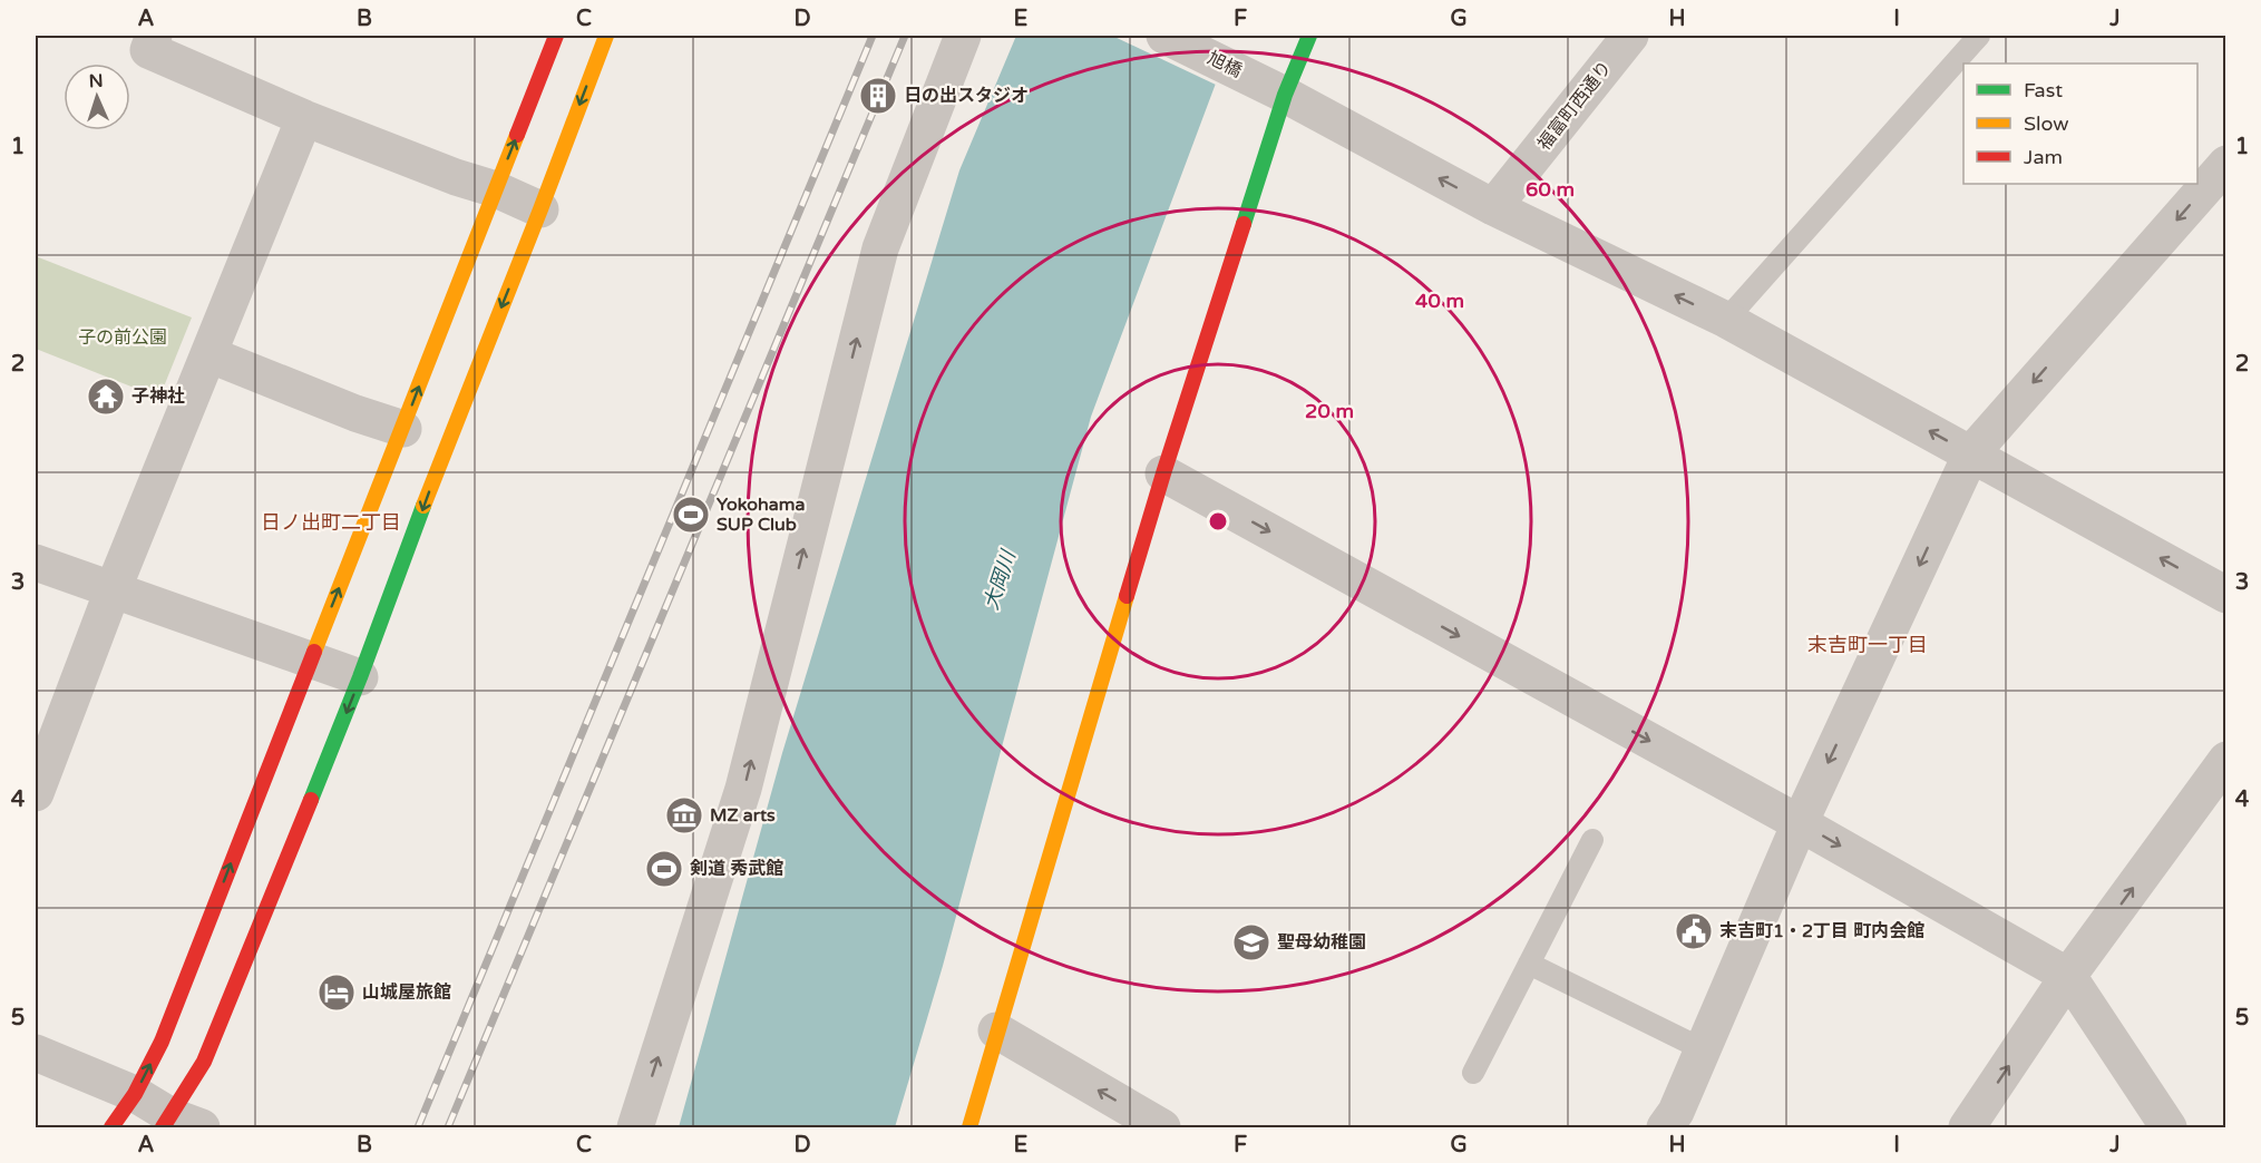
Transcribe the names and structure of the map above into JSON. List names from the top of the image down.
{
  "streets": {
    "street": ["旭橋", "福富町西通り"]
  },
  "crossings": [
    ["旭橋", "福富町西通り"]
  ],
  "one_way": ["旭橋"],
  "districts": ["日ノ出町二丁目", "末吉町一丁目"],
  "water": ["大岡川"],
  "parks": ["子の前公園"],
  "places": {
    "building": ["日の出スタジオ"],
    "temple": ["子神社"],
    "sports": ["Yokohama SUP Club", "剣道 秀武館"],
    "museum": ["MZ arts"],
    "public building": ["末吉町1・2丁目 町内会館"],
    "school or university": ["聖母幼稚園"],
    "hotel": ["山城屋旅館"]
  },
  "legend": ["Fast", "Slow", "Jam"],
  "north": "top",
  "grid": {
    "columns": [
      "A",
      "B",
      "C",
      "D",
      "E",
      "F",
      "G",
      "H",
      "I",
      "J"
    ],
    "rows": [
      "1",
      "2",
      "3",
      "4",
      "5"
    ]
  },
  "rings": ["60 m", "40 m", "20 m"]
}
